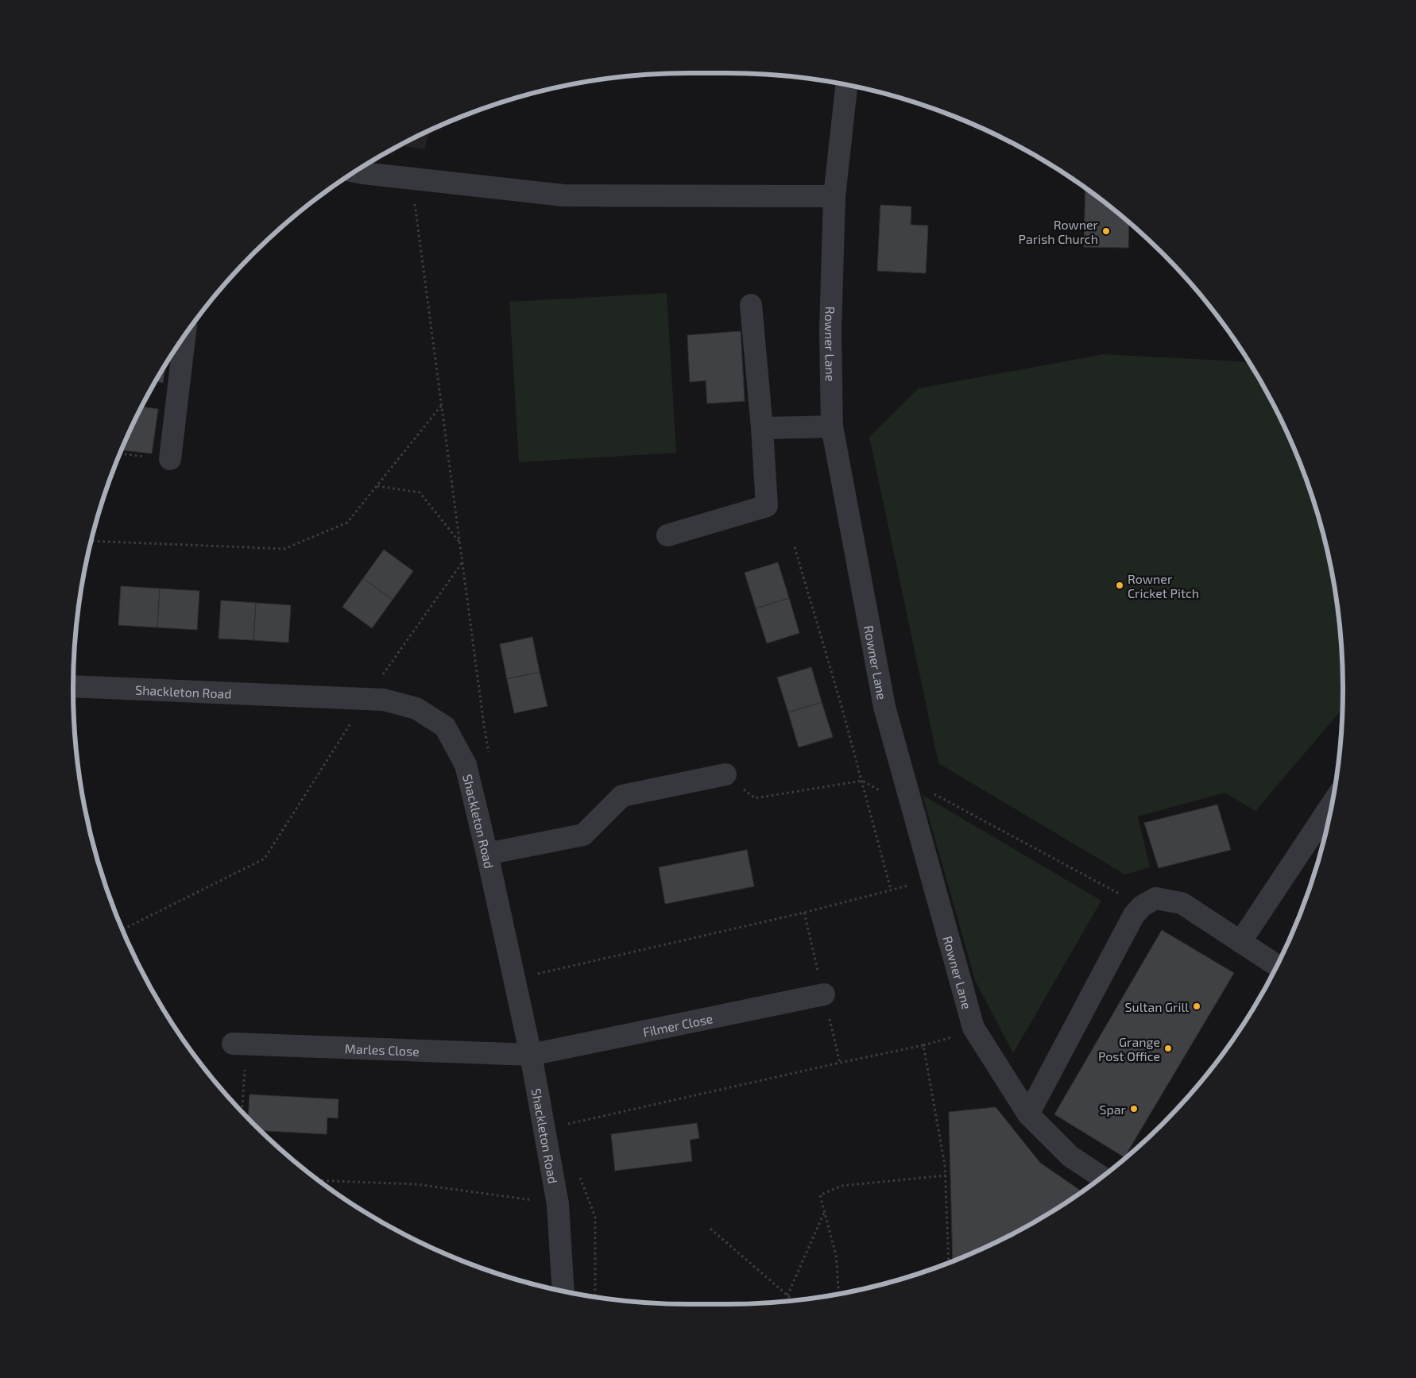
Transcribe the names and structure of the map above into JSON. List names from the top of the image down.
{
  "streets": {
    "street": [
      "Rowner Lane",
      "Shackleton Road",
      "Filmer Close",
      "Marles Close"
    ]
  },
  "crossings": [
    ["Shackleton Road", "Filmer Close"],
    ["Shackleton Road", "Marles Close"],
    ["Filmer Close", "Marles Close"]
  ],
  "places": [
    "Rowner Parish Church",
    "Rowner Cricket Pitch",
    "Sultan Grill",
    "Grange Post Office",
    "Spar"
  ]
}
